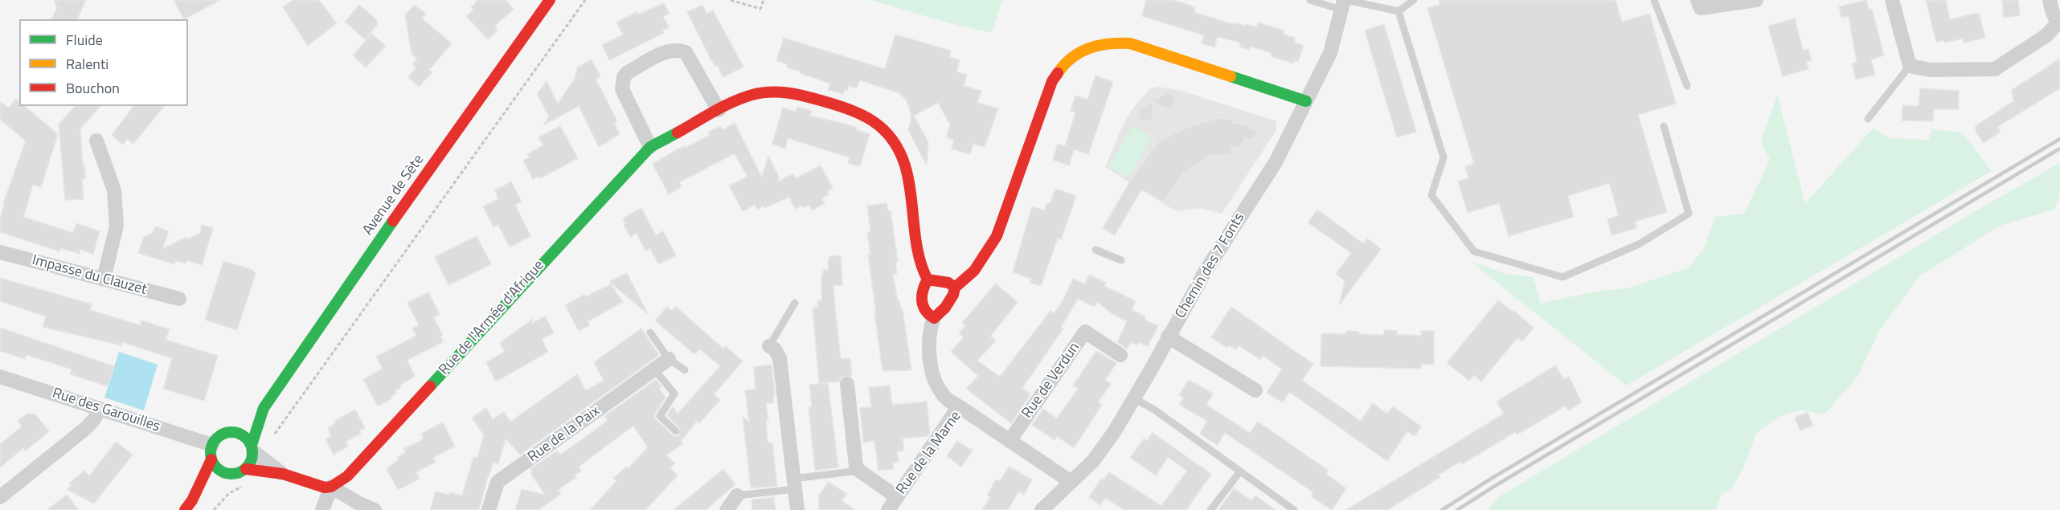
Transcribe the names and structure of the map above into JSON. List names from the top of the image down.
{
  "streets": {
    "street": [
      "Avenue de Sète",
      "Chemin des 7 Fonts",
      "Impasse du Clauzet",
      "Rue de l'Armée d'Afrique",
      "Rue de Verdun",
      "Rue des Garouilles",
      "Rue de la Paix",
      "Rue de la Marne"
    ]
  },
  "crossings": [
    ["Avenue de Sète", "Rue des Garouilles"],
    ["Chemin des 7 Fonts", "Rue de la Marne"],
    ["Rue de Verdun", "Rue de la Marne"]
  ],
  "legend": ["Fluide", "Ralenti", "Bouchon"]
}
